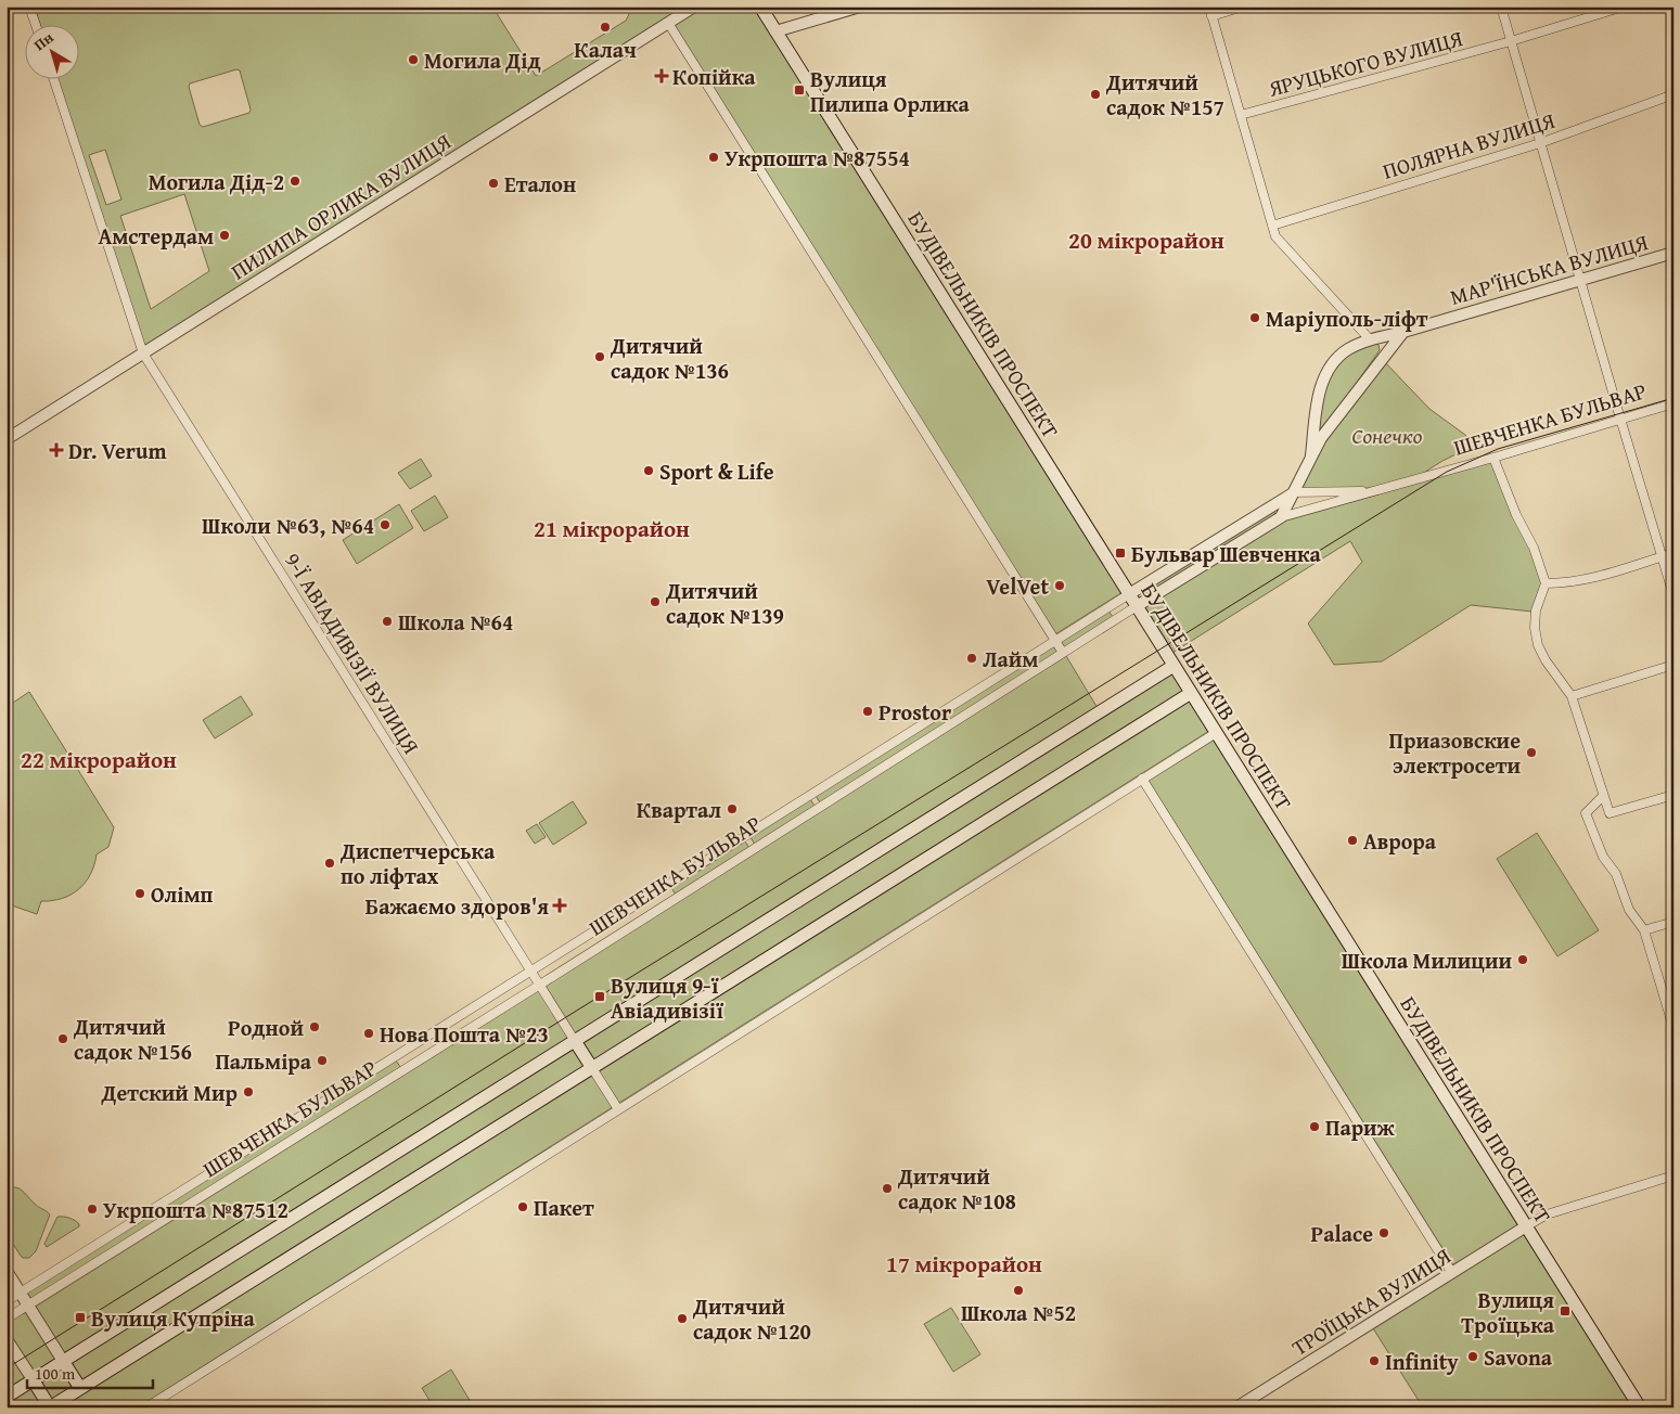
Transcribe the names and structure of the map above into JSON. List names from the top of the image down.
{
  "streets": {
    "main road": ["БУДІВЕЛЬНИКІВ ПРОСПЕКТ"],
    "street": [
      "ЯРУЦЬКОГО ВУЛИЦЯ",
      "ПОЛЯРНА ВУЛИЦЯ",
      "ПИЛИПА ОРЛИКА ВУЛИЦЯ",
      "МАР'ЇНСЬКА ВУЛИЦЯ",
      "ШЕВЧЕНКА БУЛЬВАР",
      "9-Ї АВІАДИВІЗІЇ ВУЛИЦЯ",
      "ТРОЇЦЬКА ВУЛИЦЯ"
    ]
  },
  "crossings": [
    ["ПИЛИПА ОРЛИКА ВУЛИЦЯ", "9-Ї АВІАДИВІЗІЇ ВУЛИЦЯ"],
    ["БУДІВЕЛЬНИКІВ ПРОСПЕКТ", "ШЕВЧЕНКА БУЛЬВАР"],
    ["БУДІВЕЛЬНИКІВ ПРОСПЕКТ", "ТРОЇЦЬКА ВУЛИЦЯ"],
    ["ШЕВЧЕНКА БУЛЬВАР", "9-Ї АВІАДИВІЗІЇ ВУЛИЦЯ"]
  ],
  "districts": [
    "20 мікрорайон",
    "21 мікрорайон",
    "22 мікрорайон",
    "17 мікрорайон"
  ],
  "parks": ["Сонечко"],
  "places": {
    "other": [
      "Калач",
      "Могила Дiд",
      "Дитячий садок №157",
      "Укрпошта №87554",
      "Могила Дiд-2",
      "Еталон",
      "Амстердам",
      "Маріуполь-ліфт",
      "Дитячий садок №136",
      "Sport & Life",
      "Школи №63, №64",
      "VelVet",
      "Дитячий садок №139",
      "Школа №64",
      "Лайм",
      "Prostor",
      "Приазовские электросети",
      "Квартал",
      "Аврора",
      "Диспетчерська по ліфтах",
      "Олімп",
      "Школа Милиции",
      "Родной",
      "Нова Пошта №23",
      "Дитячий садок №156",
      "Пальміра",
      "Детский Мир",
      "Париж",
      "Дитячий садок №108",
      "Пакет",
      "Укрпошта №87512",
      "Palace",
      "Школа №52",
      "Дитячий садок №120",
      "Savona",
      "Infinity"
    ],
    "health": ["Копійка", "Dr. Verum", "Бажаємо здоров'я"],
    "transit": [
      "Вулиця Пилипа Орлика",
      "Бульвар Шевченка",
      "Вулиця 9-ї Авіадивізії",
      "Вулиця Троїцька",
      "Вулиця Купріна"
    ]
  },
  "scale_bar": "100 m",
  "north": "top left"
}
